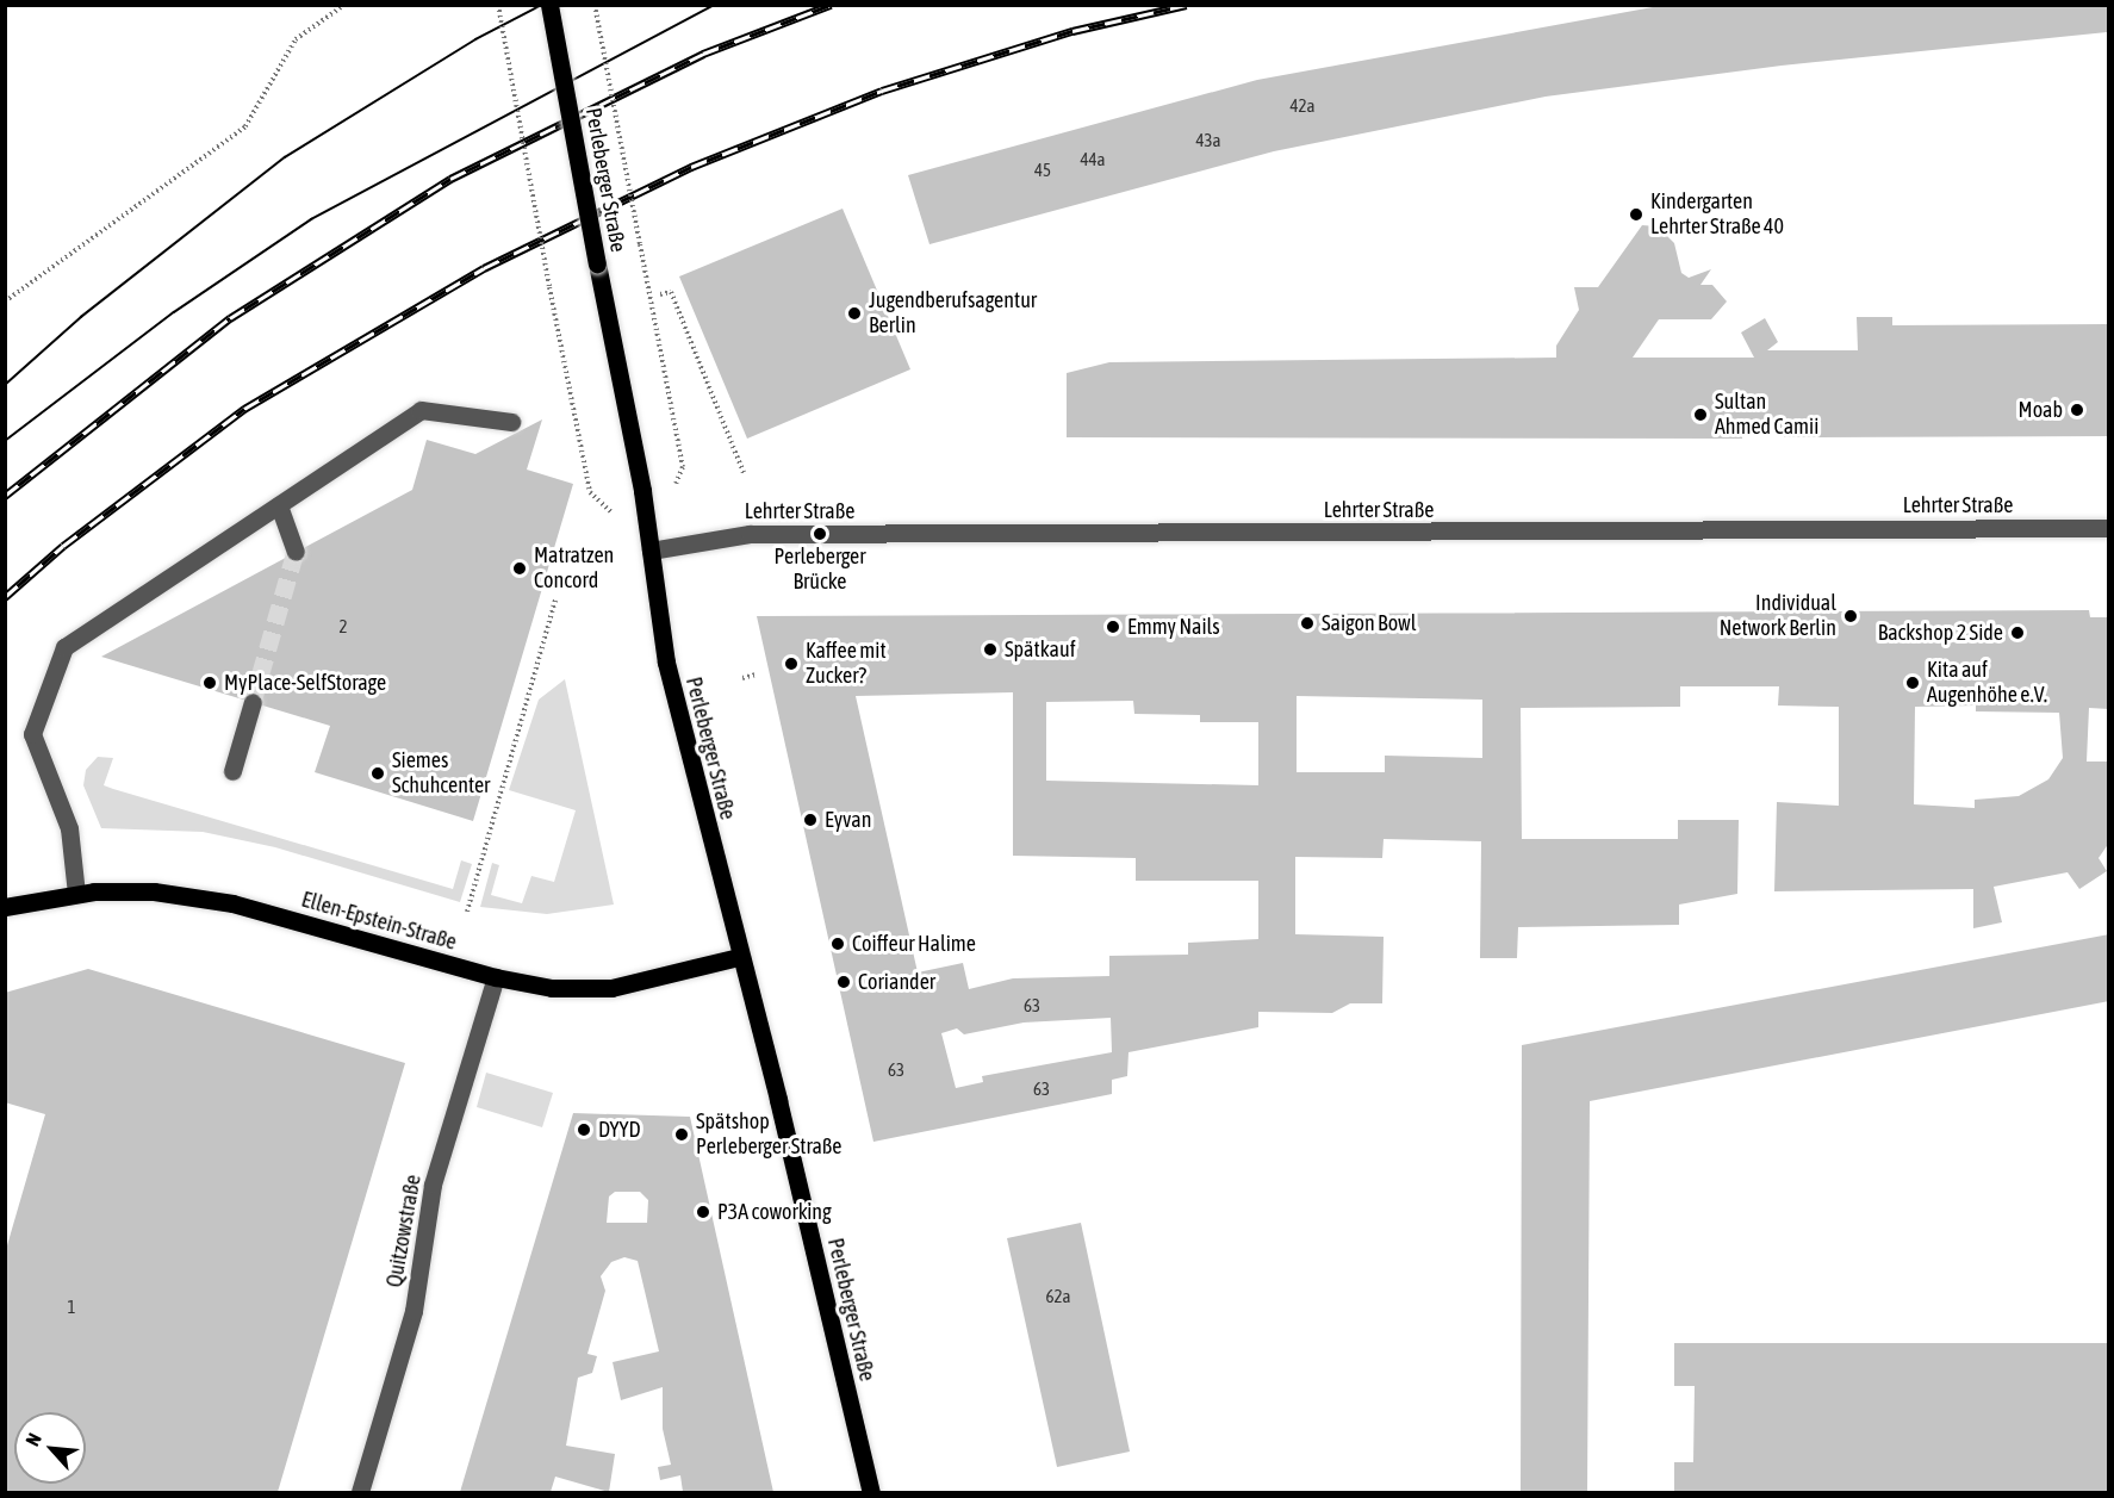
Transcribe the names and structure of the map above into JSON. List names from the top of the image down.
{
  "streets": {
    "main road": ["Perleberger Straße", "Ellen-Epstein-Straße"],
    "street": ["Lehrter Straße", "Quitzowstraße"]
  },
  "crossings": [
    ["Perleberger Straße", "Lehrter Straße"],
    ["Perleberger Straße", "Ellen-Epstein-Straße"],
    ["Ellen-Epstein-Straße", "Quitzowstraße"]
  ],
  "places": [
    "Kindergarten Lehrter Straße 40",
    "Jugendberufsagentur Berlin",
    "Moab",
    "Sultan Ahmed Camii",
    "Perleberger Brücke",
    "Matratzen Concord",
    "Individual Network Berlin",
    "Saigon Bowl",
    "Emmy Nails",
    "Backshop 2 Side",
    "Spätkauf",
    "Kaffee mit Zucker?",
    "MyPlace-SelfStorage",
    "Kita auf Augenhöhe e.V.",
    "Siemes Schuhcenter",
    "Eyvan",
    "Coiffeur Halime",
    "Coriander",
    "DYYD",
    "Spätshop Perleberger Straße",
    "P3A coworking"
  ],
  "house_numbers": [
    "42a",
    "43a",
    "44a",
    "45",
    "2",
    "63",
    "63",
    "63",
    "62a",
    "1"
  ],
  "north": "top left"
}
